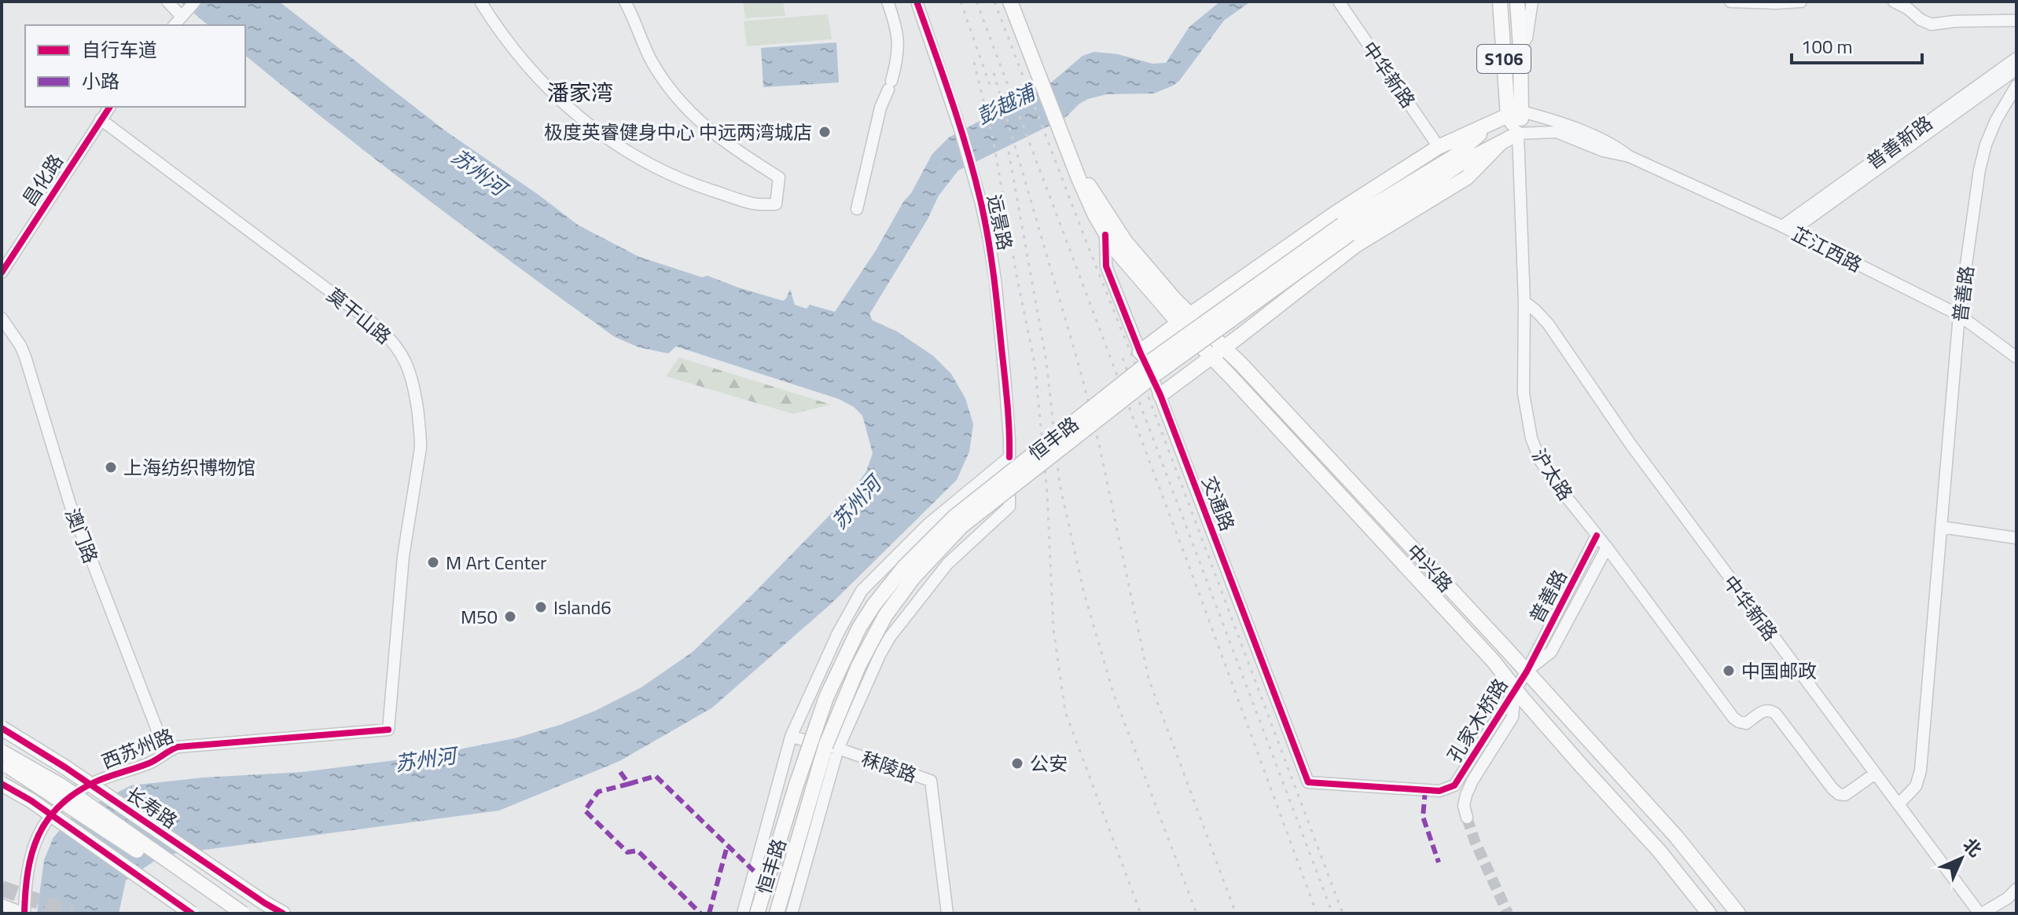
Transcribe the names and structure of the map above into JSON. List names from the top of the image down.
{
  "streets": {
    "main road": [
      "S106",
      "恒丰路",
      "沪太路",
      "交通路",
      "中兴路",
      "长寿路"
    ],
    "street": [
      "中华新路",
      "普善新路",
      "昌化路",
      "远景路",
      "芷江西路",
      "普善路",
      "莫干山路",
      "澳门路",
      "孔家木桥路",
      "西苏州路",
      "秣陵路"
    ]
  },
  "crossings": [
    ["中华新路", "普善路"],
    ["中华新路", "恒丰路"],
    ["中华新路", "沪太路"],
    ["普善新路", "芷江西路"],
    ["昌化路", "莫干山路"],
    ["远景路", "秣陵路"],
    ["芷江西路", "普善路"],
    ["芷江西路", "恒丰路"],
    ["芷江西路", "沪太路"],
    ["普善路", "沪太路"],
    ["普善路", "中兴路"],
    ["普善路", "孔家木桥路"],
    ["莫干山路", "西苏州路"],
    ["恒丰路", "沪太路"],
    ["恒丰路", "交通路"],
    ["恒丰路", "中兴路"],
    ["交通路", "中兴路"],
    ["交通路", "孔家木桥路"],
    ["澳门路", "西苏州路"],
    ["中兴路", "孔家木桥路"]
  ],
  "districts": ["潘家湾"],
  "water": ["彭越浦", "苏州河"],
  "places": [
    "极度英睿健身中心 中远两湾城店",
    "上海纺织博物馆",
    "M Art Center",
    "Island6",
    "M50",
    "中国邮政",
    "公安"
  ],
  "legend": ["自行车道", "小路"],
  "scale_bar": "100 m",
  "north": "top right"
}
